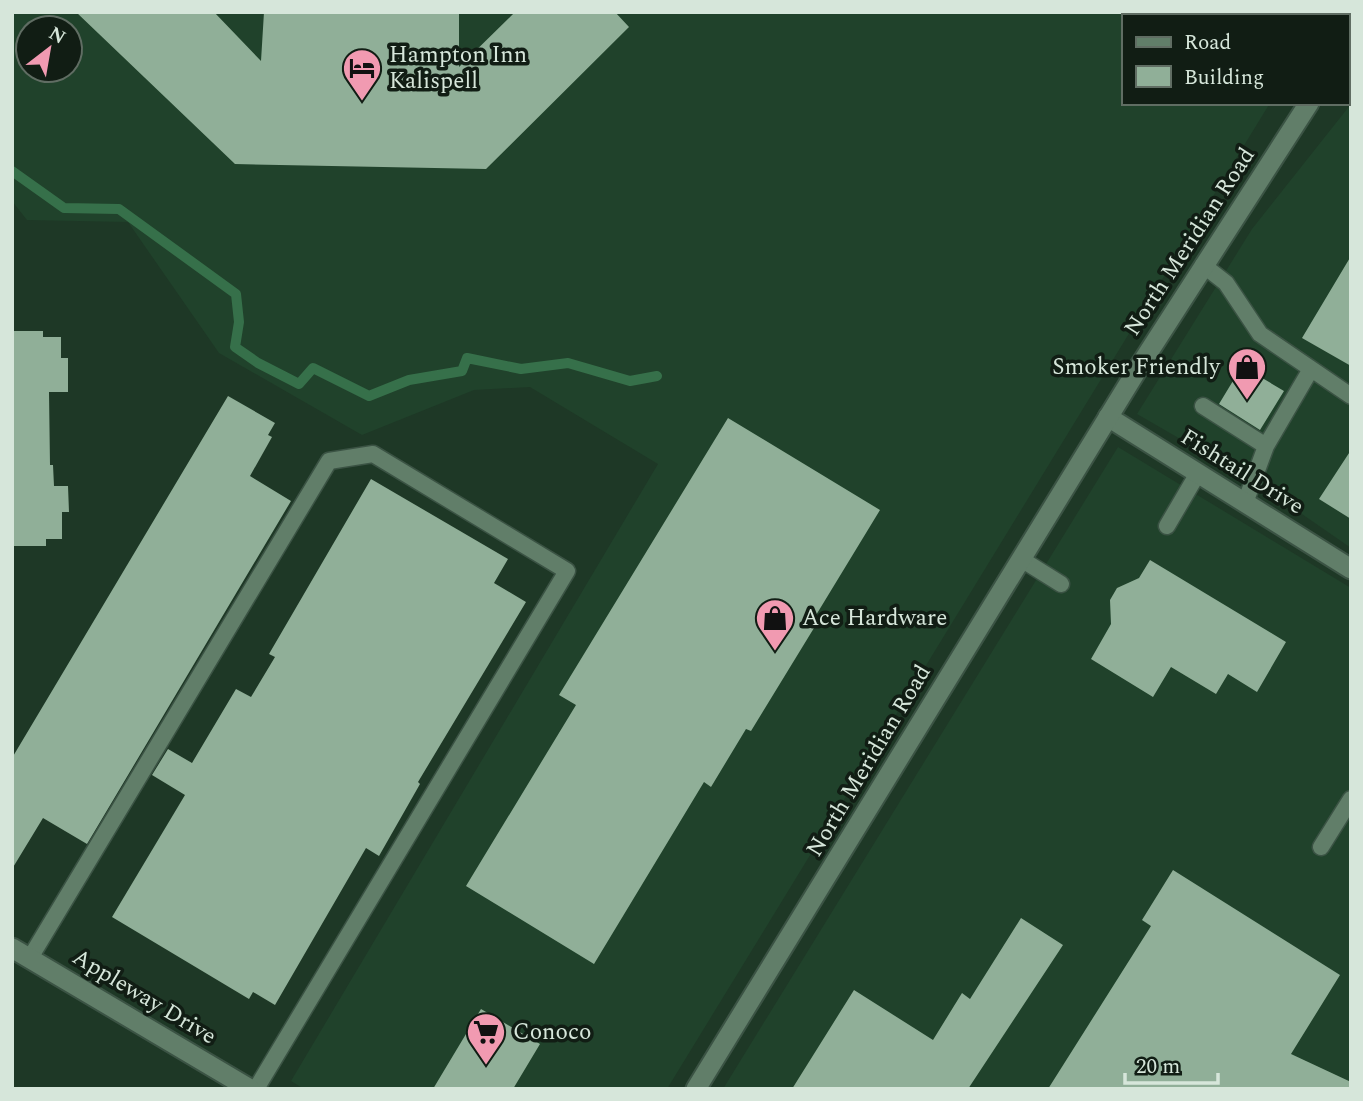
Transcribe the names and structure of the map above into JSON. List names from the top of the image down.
{
  "streets": {
    "street": ["North Meridian Road", "Fishtail Drive", "Appleway Drive"]
  },
  "crossings": [
    ["North Meridian Road", "Fishtail Drive"]
  ],
  "places": {
    "hotel": ["Hampton Inn Kalispell"],
    "shop": ["Smoker Friendly", "Ace Hardware"],
    "supermarket": ["Conoco"]
  },
  "legend": ["Road", "Building"],
  "scale_bar": "20 m",
  "north": "top right"
}
